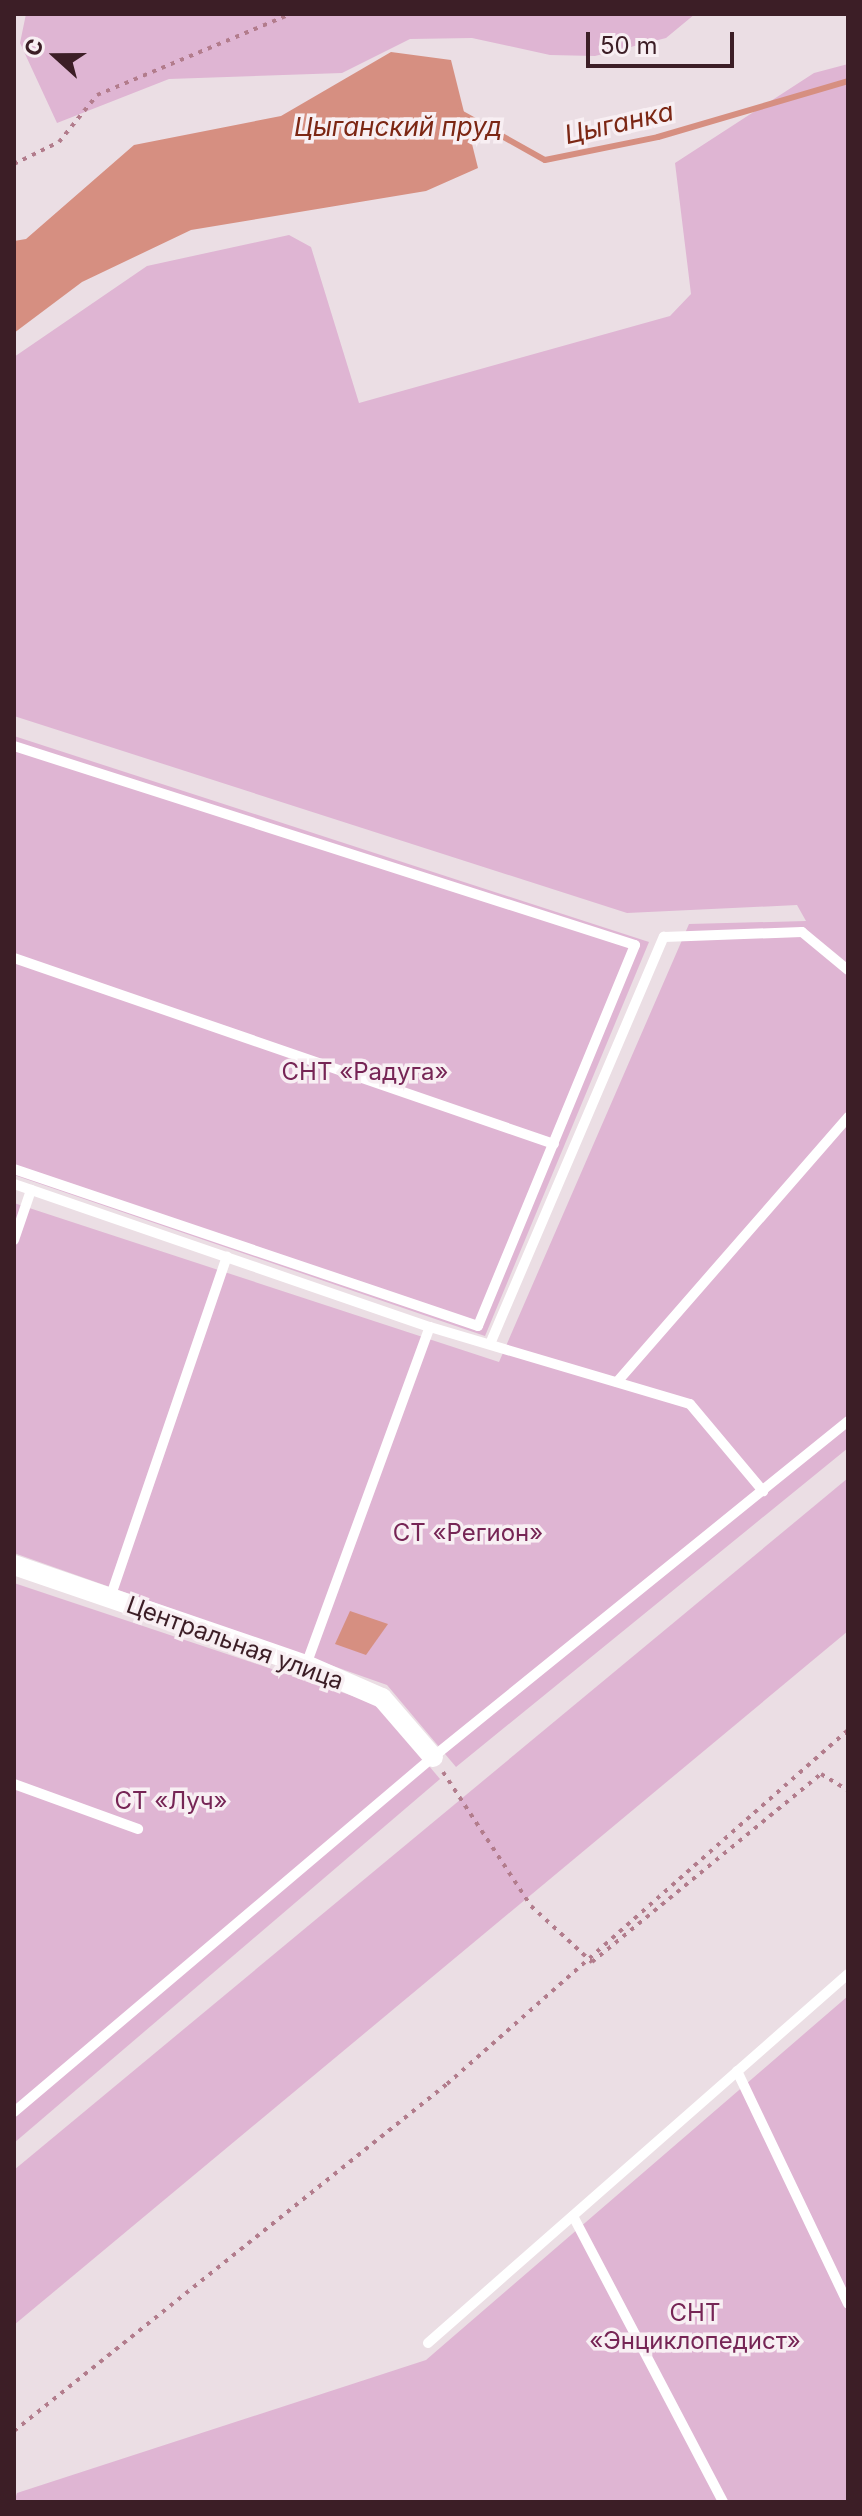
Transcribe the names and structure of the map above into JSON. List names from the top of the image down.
{
  "streets": {
    "street": ["Центральная улица"]
  },
  "water": ["Цыганка", "Цыганский пруд"],
  "parks": [
    "СНТ «Радуга»",
    "СТ «Регион»",
    "СТ «Луч»",
    "СНТ «Энциклопедист»"
  ],
  "scale_bar": "50 m",
  "north": "left"
}
